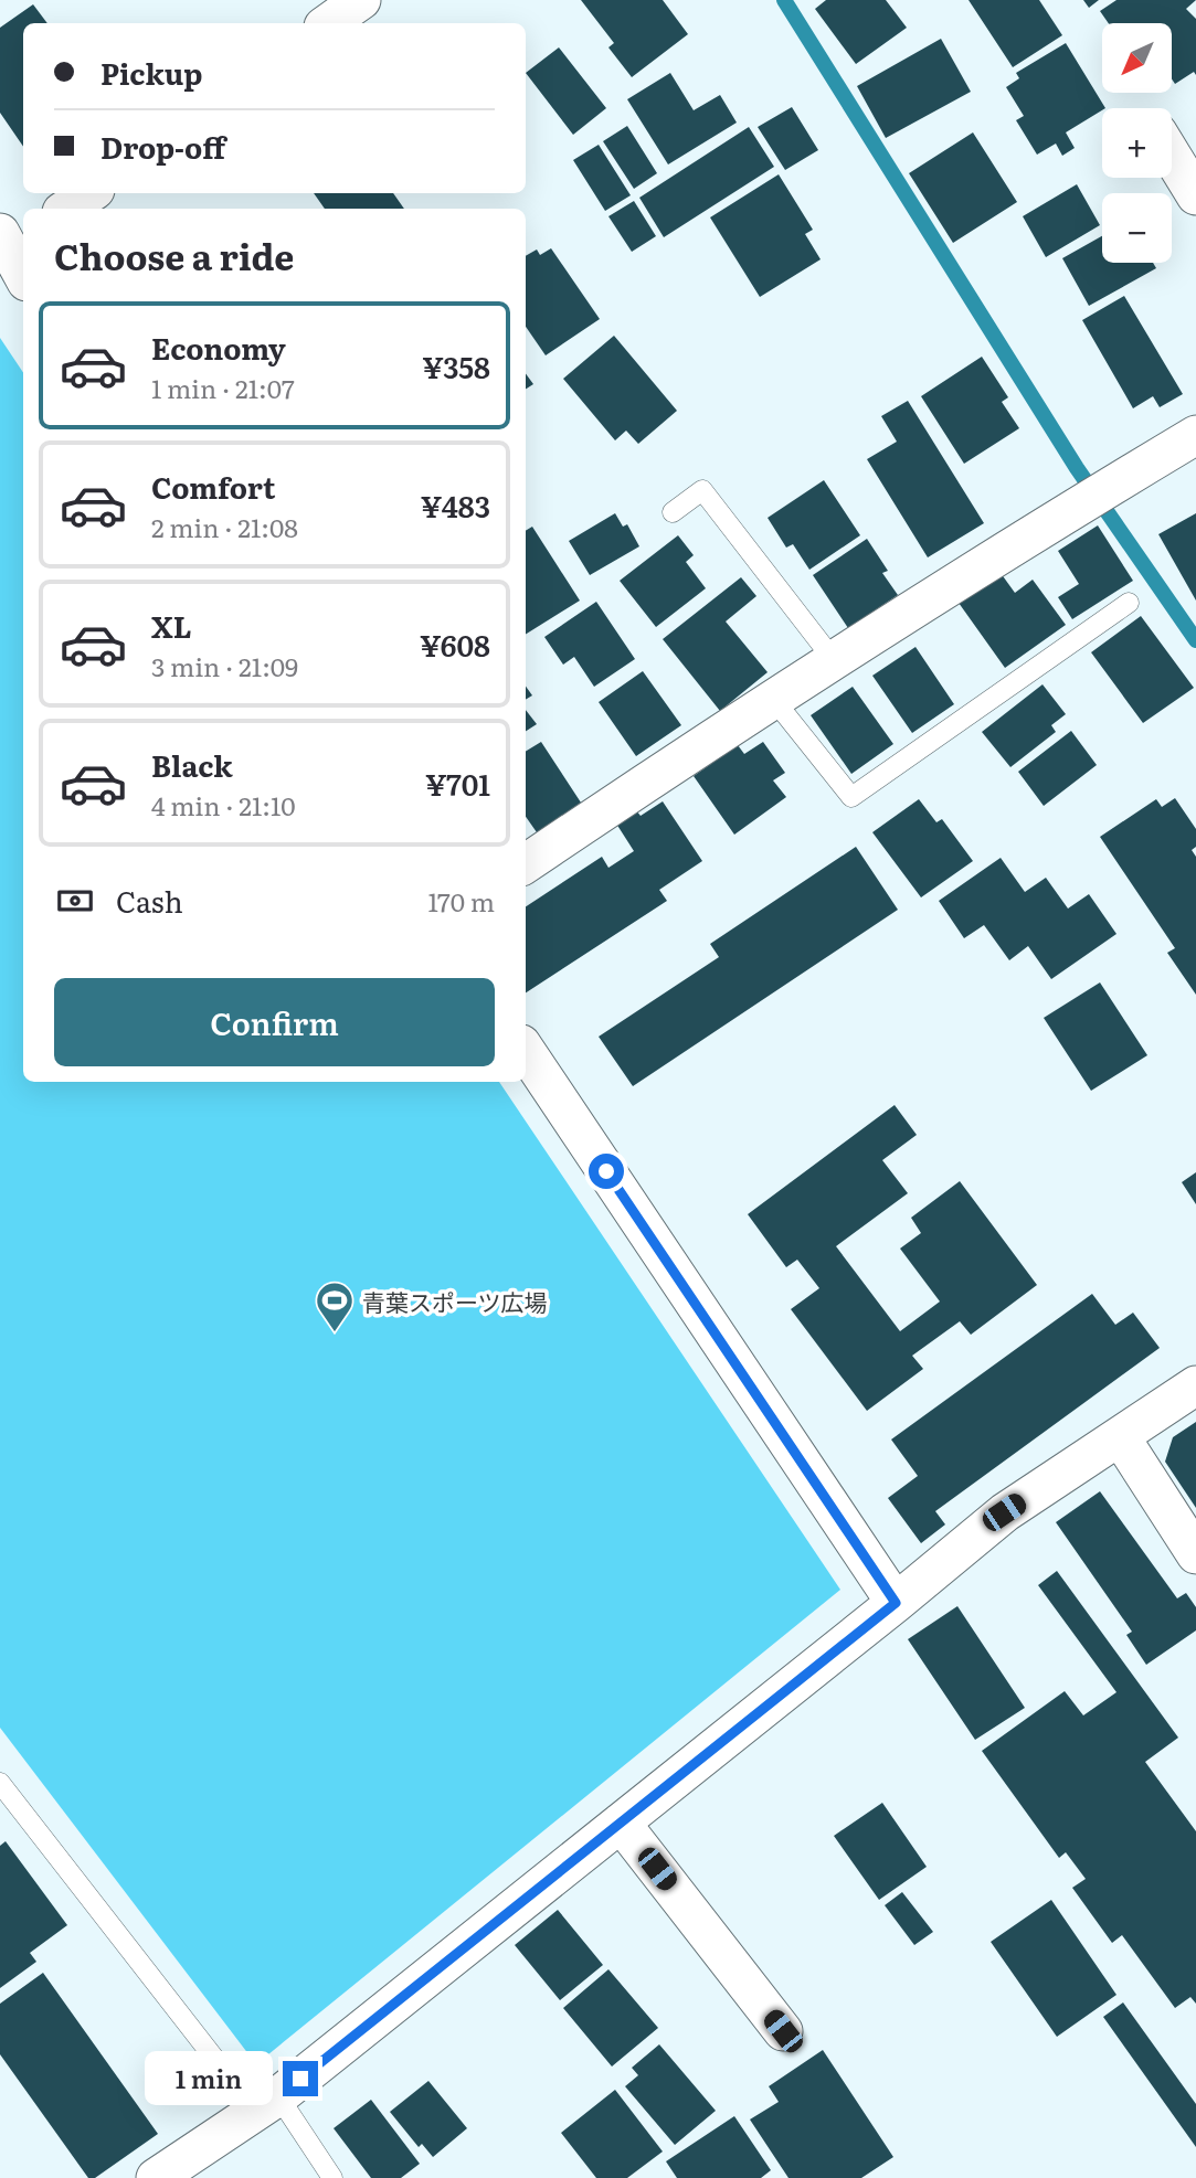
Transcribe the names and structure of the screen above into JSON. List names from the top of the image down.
{
  "places": {
    "sports": ["青葉スポーツ広場"]
  },
  "north": "bottom left",
  "page": {
    "map_buttons": ["+", "−"],
    "banner": ["Pickup", "Drop-off"],
    "heading": "Choose a ride",
    "list": [
      {
        "name": "Economy",
        "note": "1 min · 21:07",
        "value": "¥358"
      },
      {
        "name": "Comfort",
        "note": "2 min · 21:08",
        "value": "¥483"
      },
      {
        "name": "XL",
        "note": "3 min · 21:09",
        "value": "¥608"
      },
      {
        "name": "Black",
        "note": "4 min · 21:10",
        "value": "¥701"
      }
    ],
    "pay": ["Cash", "170 m"],
    "buttons": "Confirm",
    "bubble": "1 min"
  }
}
